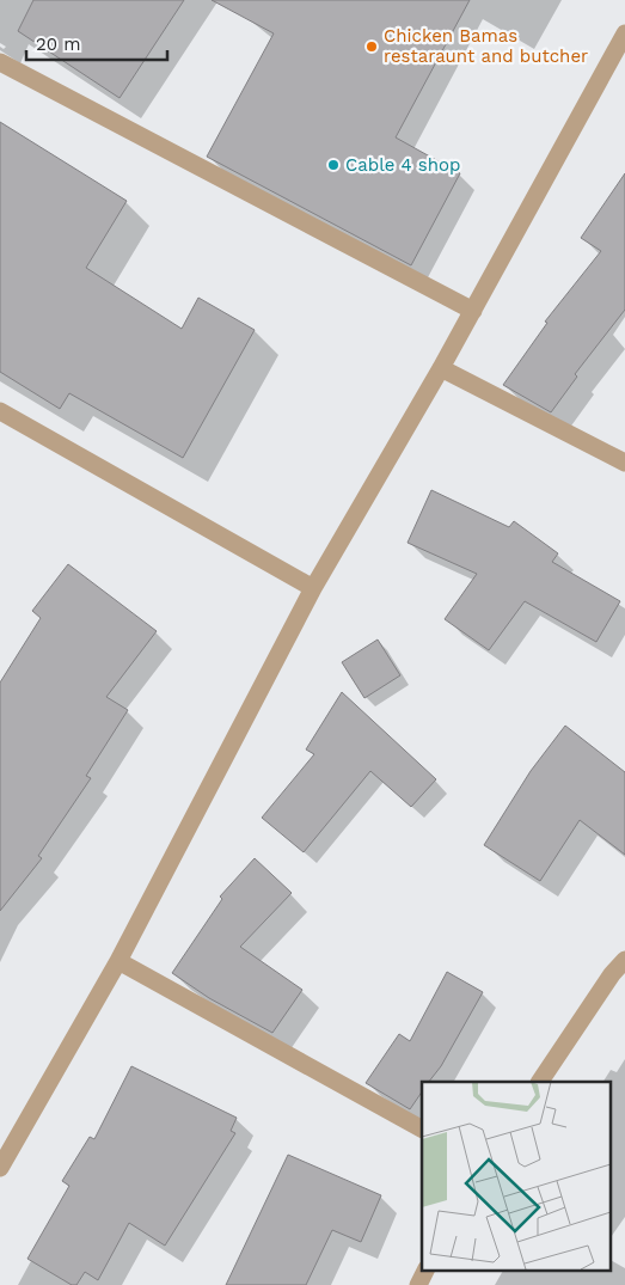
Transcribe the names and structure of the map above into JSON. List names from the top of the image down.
{
  "places": ["Chicken Bamas restaraunt and butcher", "Cable 4 shop"],
  "scale_bar": "20 m"
}
